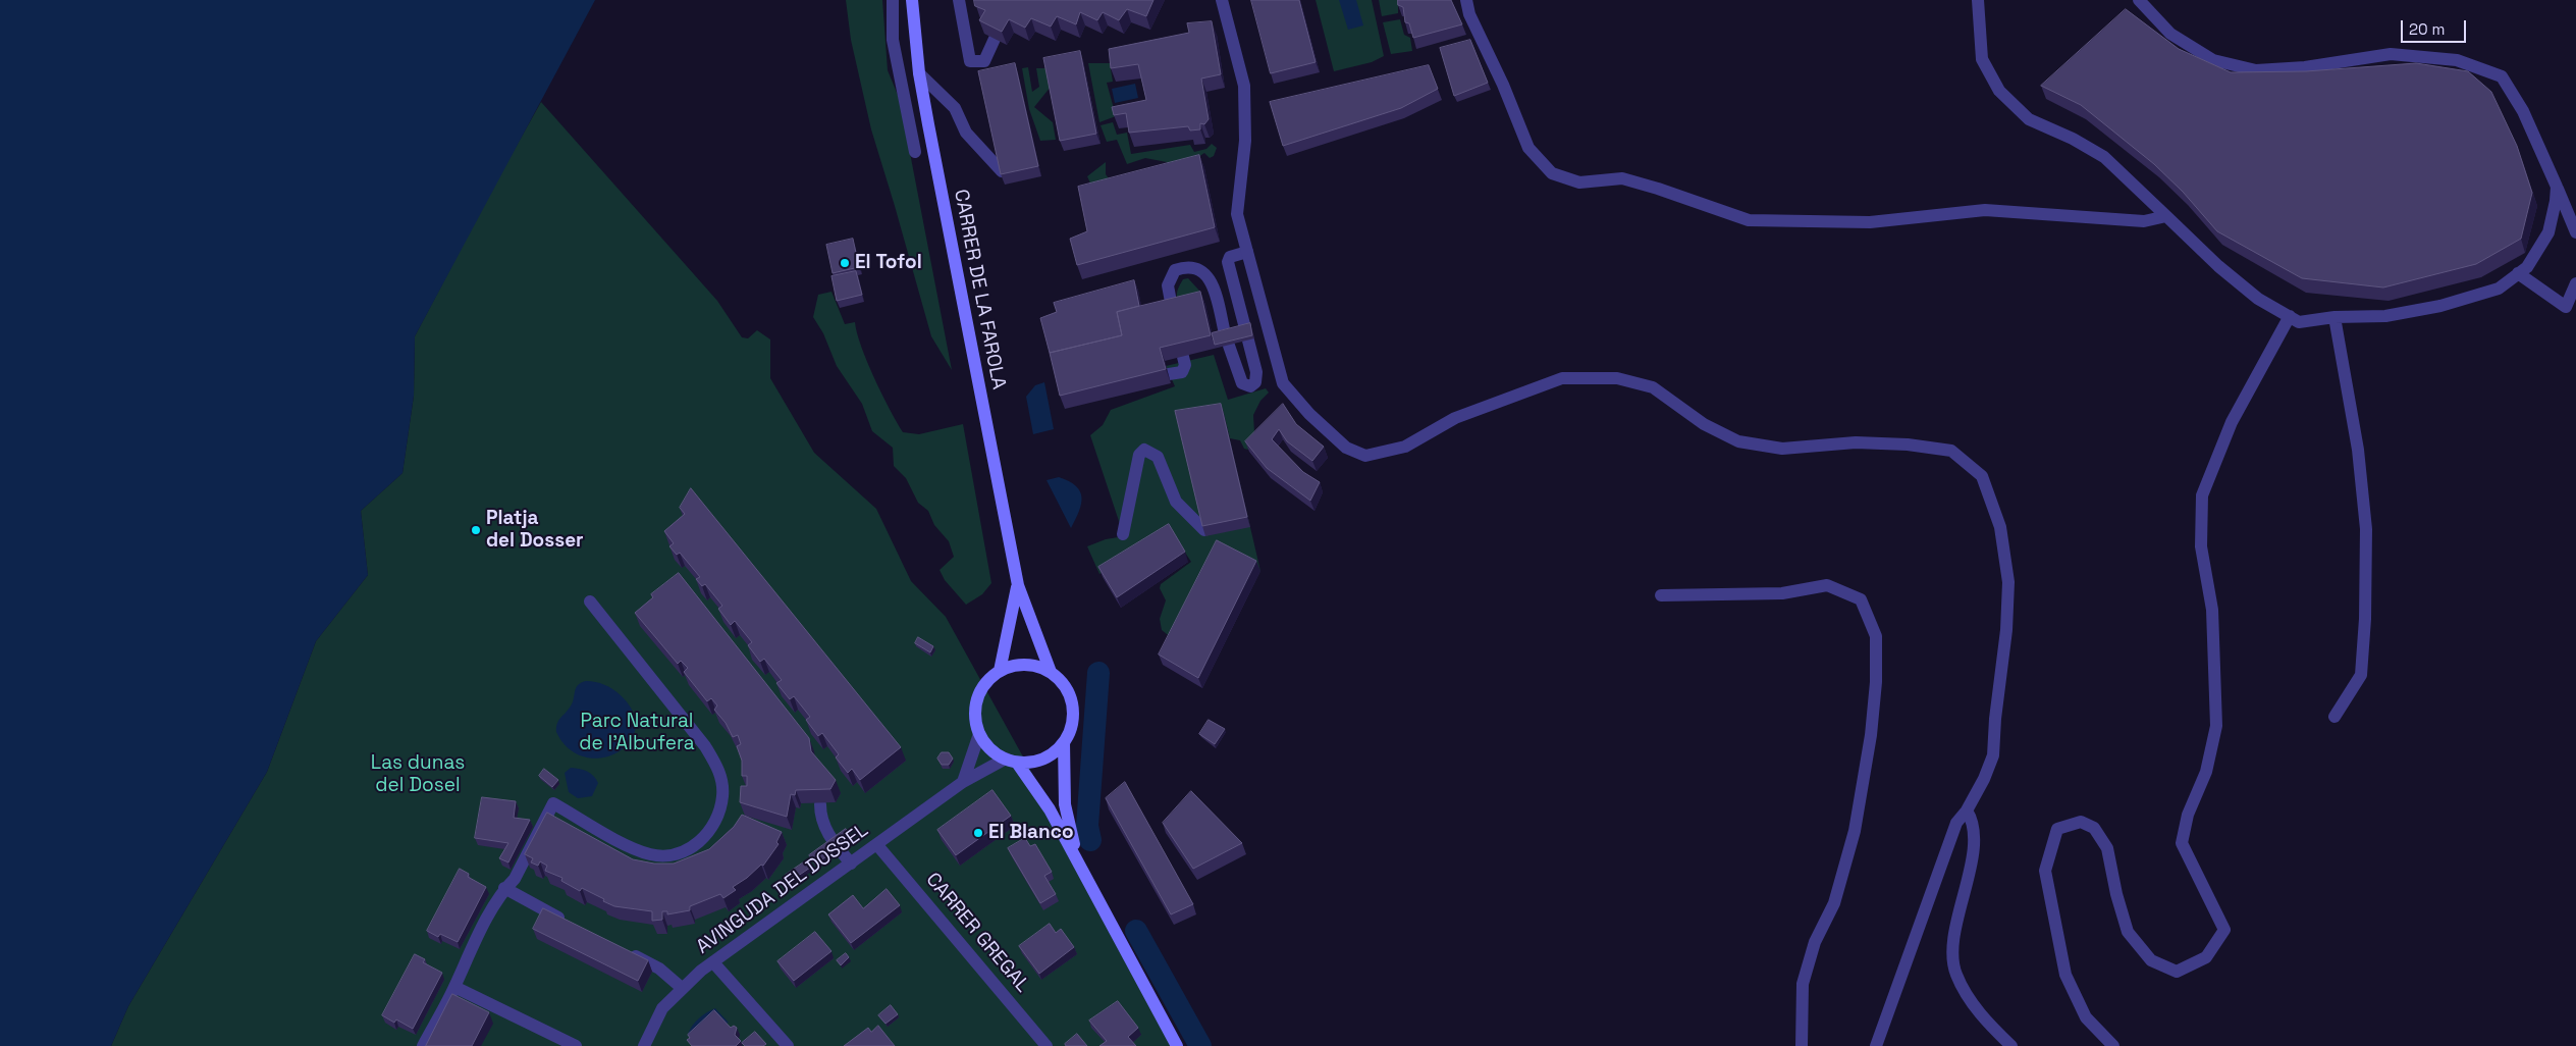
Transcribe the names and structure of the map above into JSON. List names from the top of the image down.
{
  "streets": {
    "street": ["CARRER DE LA FAROLA", "AVINGUDA DEL DOSSEL", "CARRER GREGAL"]
  },
  "crossings": [
    ["AVINGUDA DEL DOSSEL", "CARRER GREGAL"]
  ],
  "parks": ["Parc Natural de l'Albufera", "Las dunas del Dosel"],
  "places": ["El Tofol", "Platja del Dosser", "El Blanco"],
  "scale_bar": "20 m"
}
